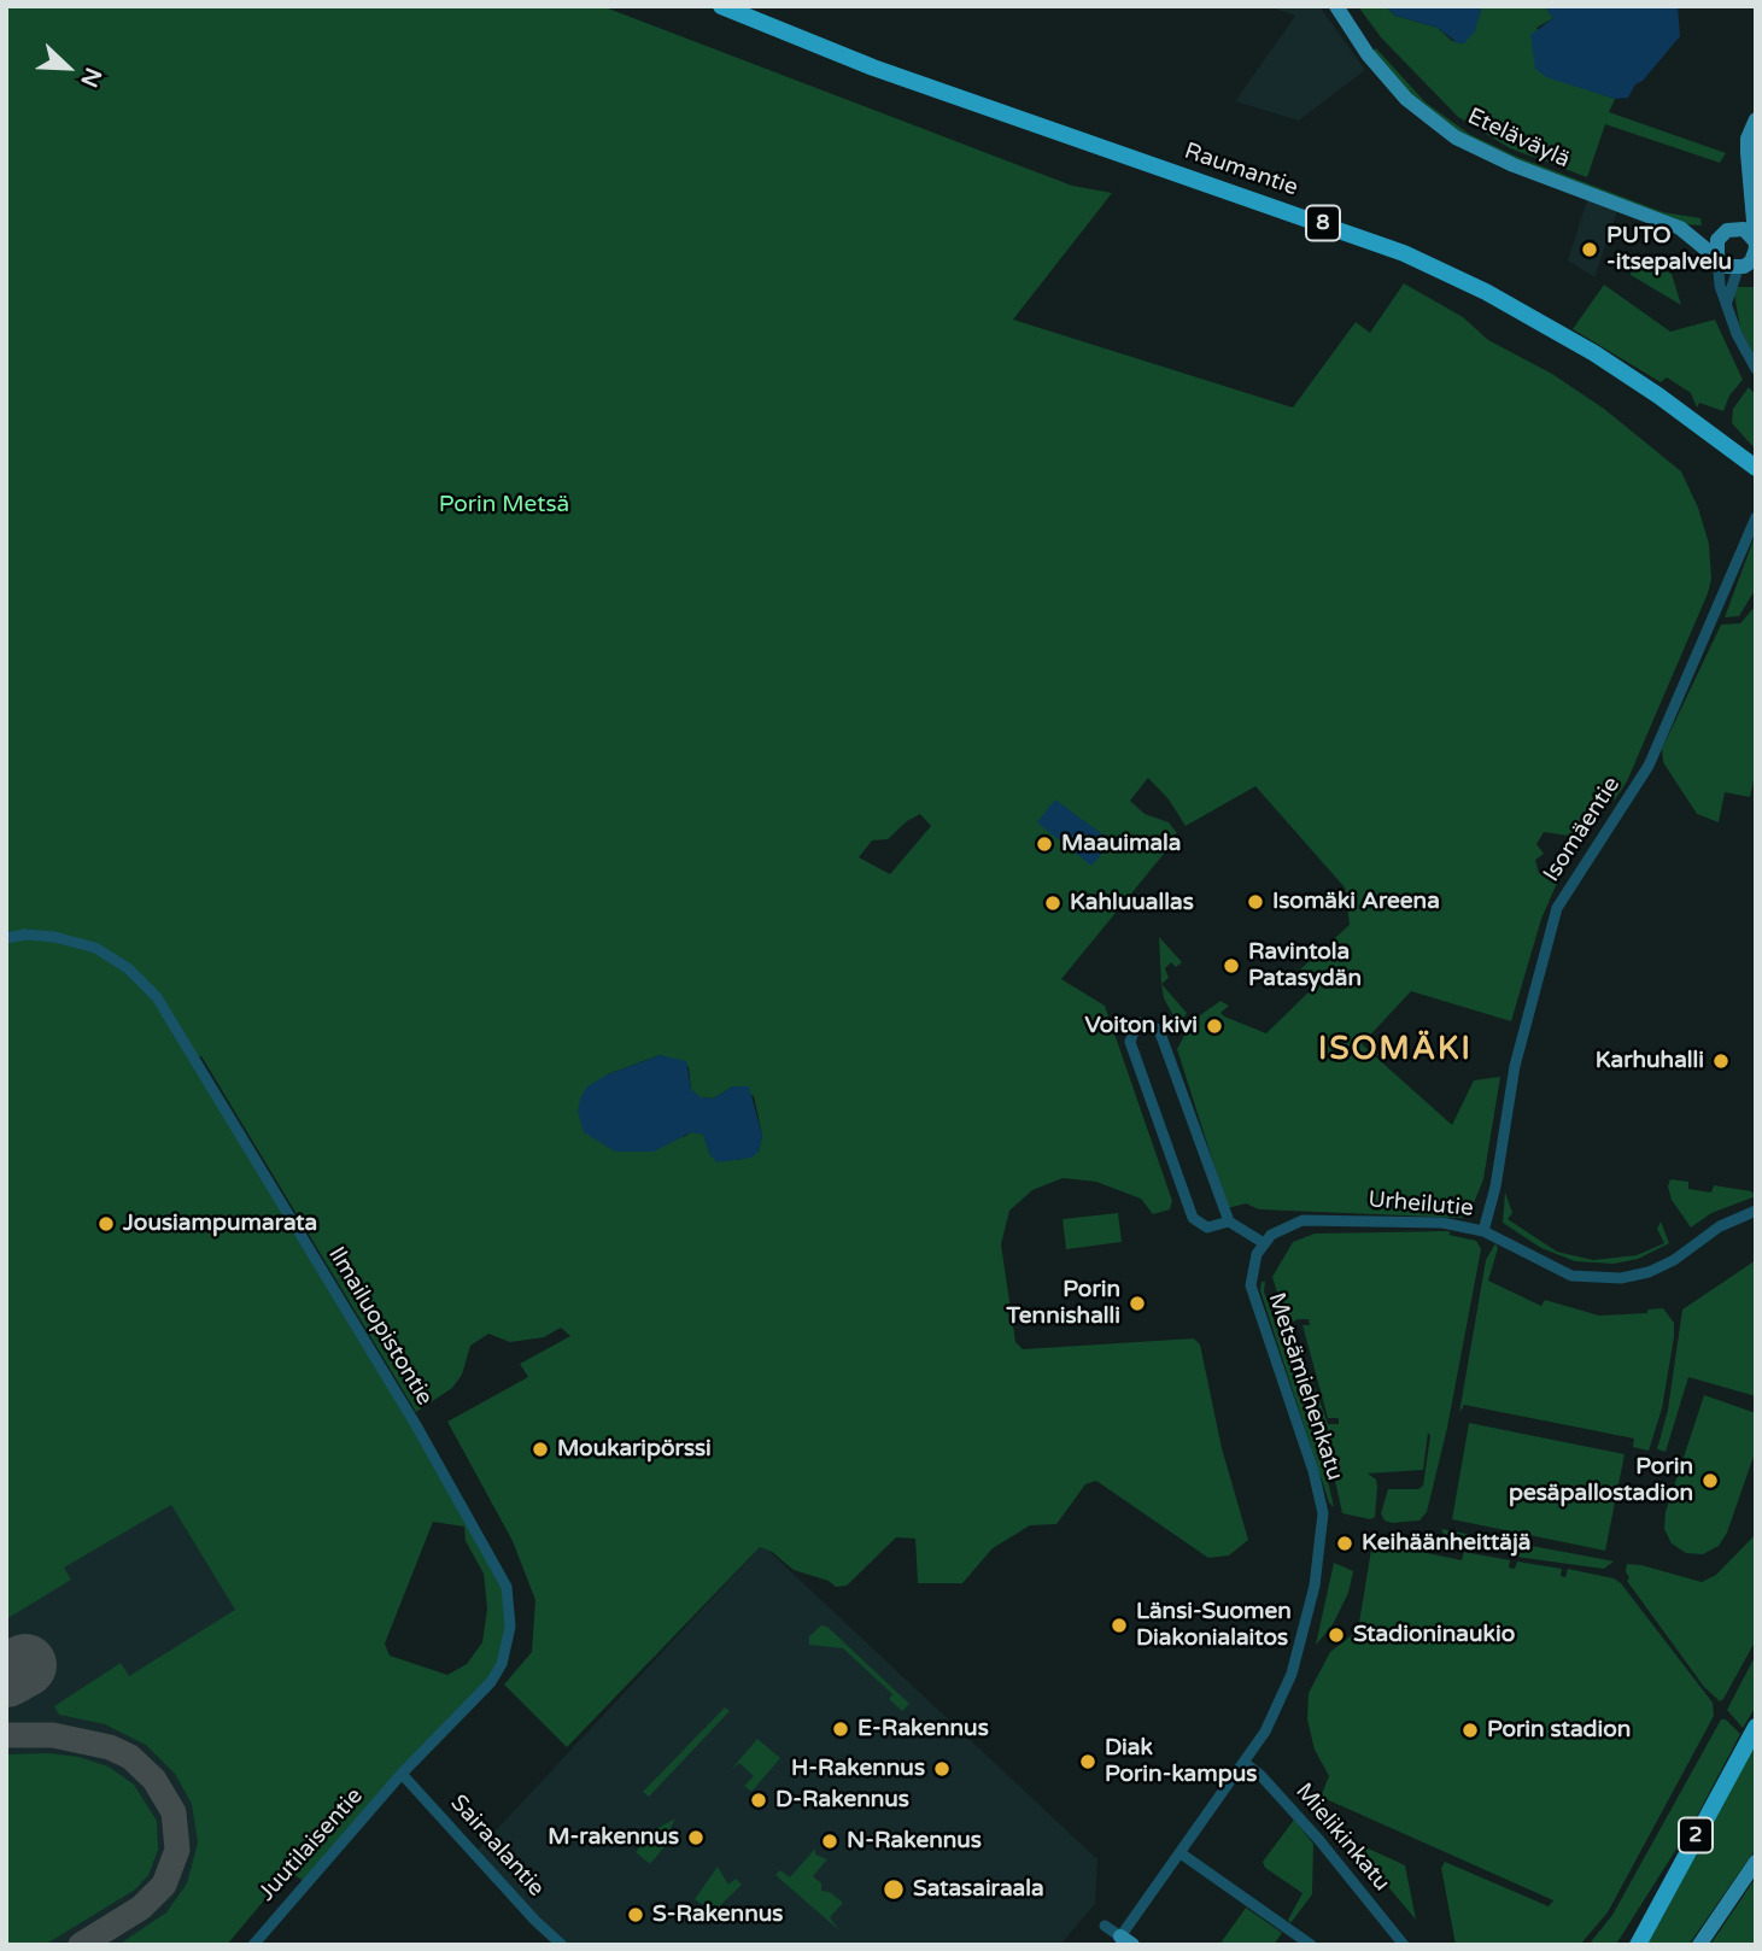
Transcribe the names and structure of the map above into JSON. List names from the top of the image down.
{
  "streets": {
    "highway": ["Raumantie", "8", "2"],
    "main road": ["Eteläväylä"],
    "street": [
      "Isomäentie",
      "Urheilutie",
      "Ilmailuopistontie",
      "Metsämiehenkatu",
      "Mielikinkatu",
      "Juutilaisentie",
      "Sairaalantie"
    ]
  },
  "crossings": [
    ["Isomäentie", "Urheilutie"],
    ["Urheilutie", "Metsämiehenkatu"],
    ["Ilmailuopistontie", "Juutilaisentie"],
    ["Ilmailuopistontie", "Sairaalantie"],
    ["Metsämiehenkatu", "Mielikinkatu"],
    ["Juutilaisentie", "Sairaalantie"]
  ],
  "districts": ["ISOMÄKI"],
  "parks": ["Porin Metsä"],
  "places": [
    "PUTO -itsepalvelu",
    "Maauimala",
    "Isomäki Areena",
    "Kahluuallas",
    "Ravintola Patasydän",
    "Voiton kivi",
    "Karhuhalli",
    "Jousiampumarata",
    "Porin Tennishalli",
    "Moukaripörssi",
    "Porin pesäpallostadion",
    "Keihäänheittäjä",
    "Länsi-Suomen Diakonialaitos",
    "Stadioninaukio",
    "E-Rakennus",
    "Porin stadion",
    "Diak Porin-kampus",
    "H-Rakennus",
    "D-Rakennus",
    "M-rakennus",
    "N-Rakennus",
    "Satasairaala",
    "S-Rakennus"
  ],
  "north": "bottom right"
}
